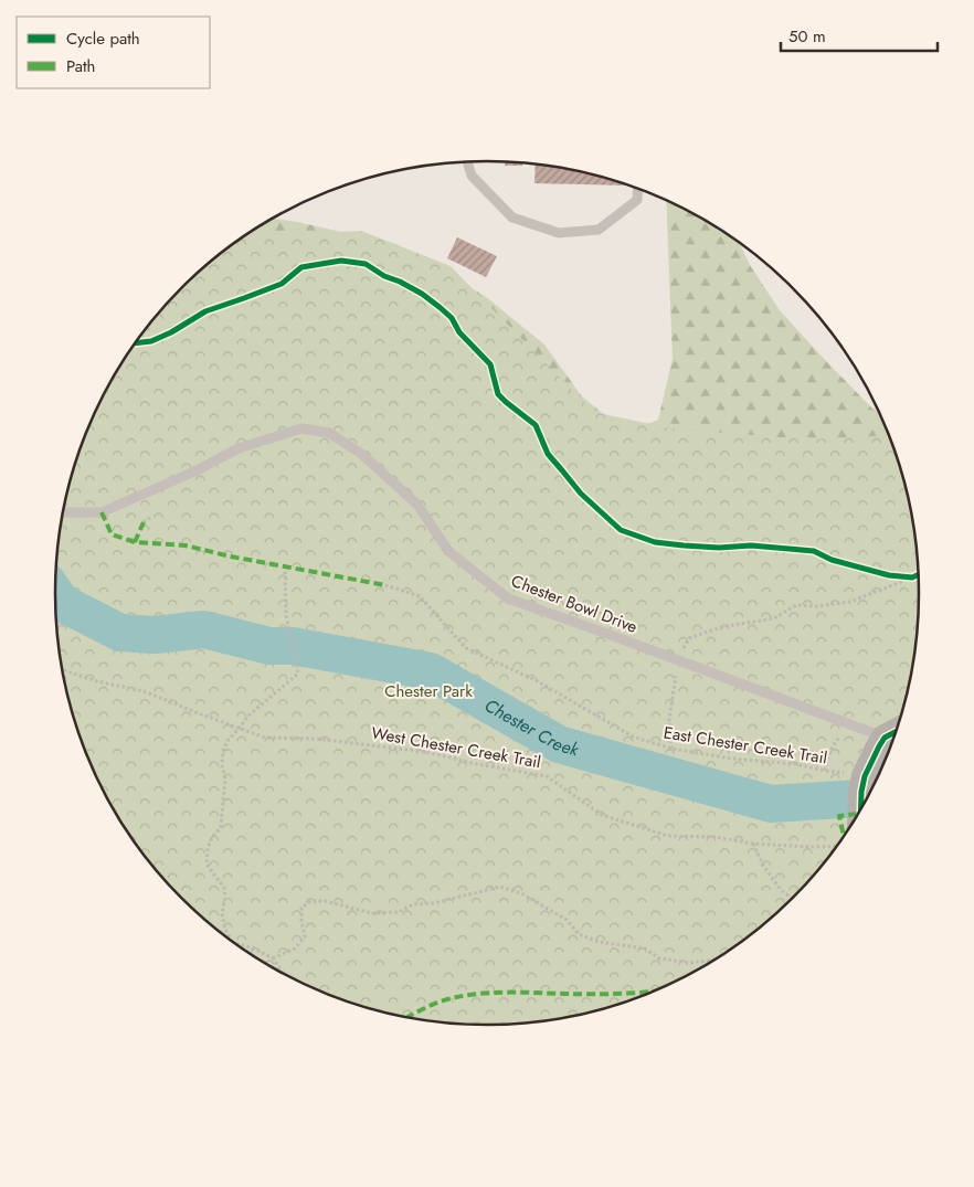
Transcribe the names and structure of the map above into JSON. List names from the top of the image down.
{
  "streets": {
    "lane": ["Chester Bowl Drive"],
    "path": ["East Chester Creek Trail", "West Chester Creek Trail"]
  },
  "water": ["Chester Creek"],
  "parks": ["Chester Park"],
  "legend": ["Cycle path", "Path"],
  "scale_bar": "50 m"
}
